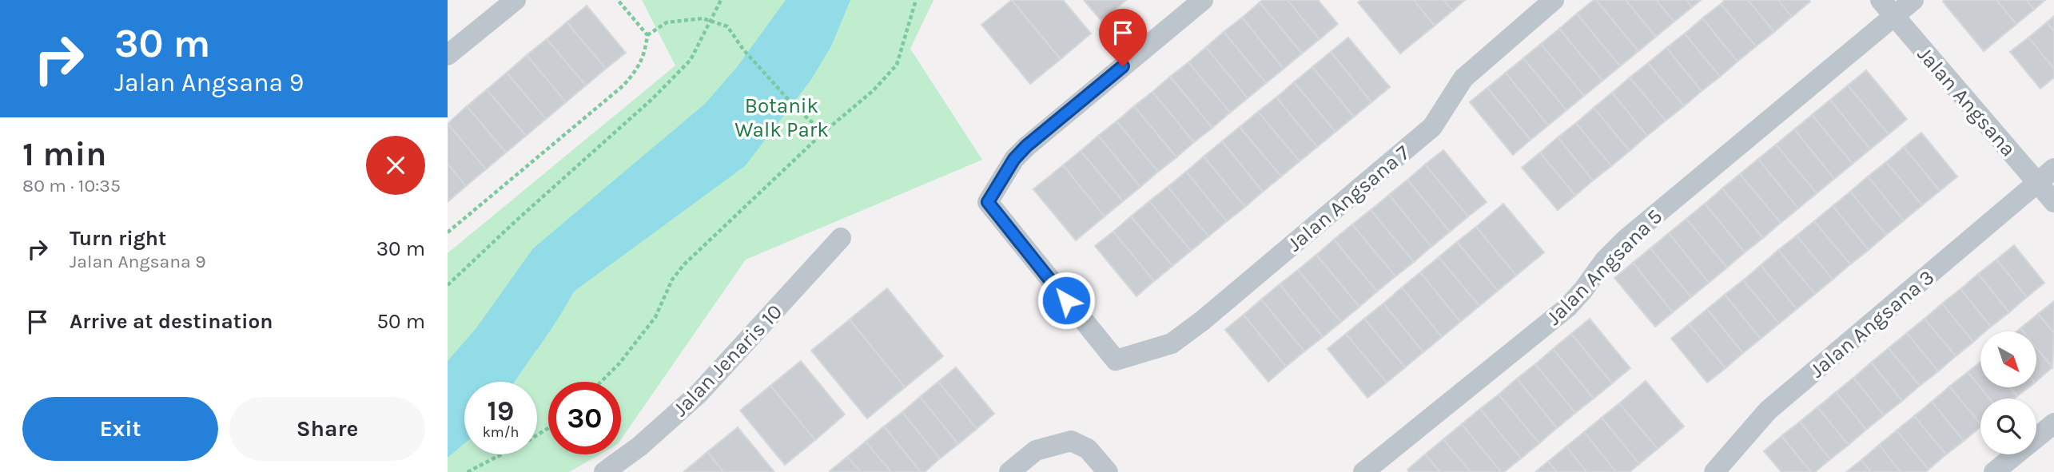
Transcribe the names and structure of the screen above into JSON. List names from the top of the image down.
{
  "streets": {
    "street": [
      "Jalan Angsana",
      "Jalan Angsana 7",
      "Jalan Angsana 5",
      "Jalan Angsana 3",
      "Jalan Jenaris 10"
    ]
  },
  "crossings": [
    ["Jalan Angsana", "Jalan Angsana 5"],
    ["Jalan Angsana", "Jalan Angsana 3"]
  ],
  "parks": ["Botanik Walk Park"],
  "north": "bottom right",
  "page": {
    "turn": ["30 m", "Jalan Angsana 9"],
    "heading": ["1 min", "80 m · 10:35"],
    "list": [
      {
        "name": "Turn right",
        "note": "Jalan Angsana 9",
        "value": "30 m"
      },
      {
        "name": "Arrive at destination",
        "value": "50 m"
      }
    ],
    "speed": "19 km/h",
    "limit": "30",
    "buttons": ["Exit", "Share"]
  }
}
